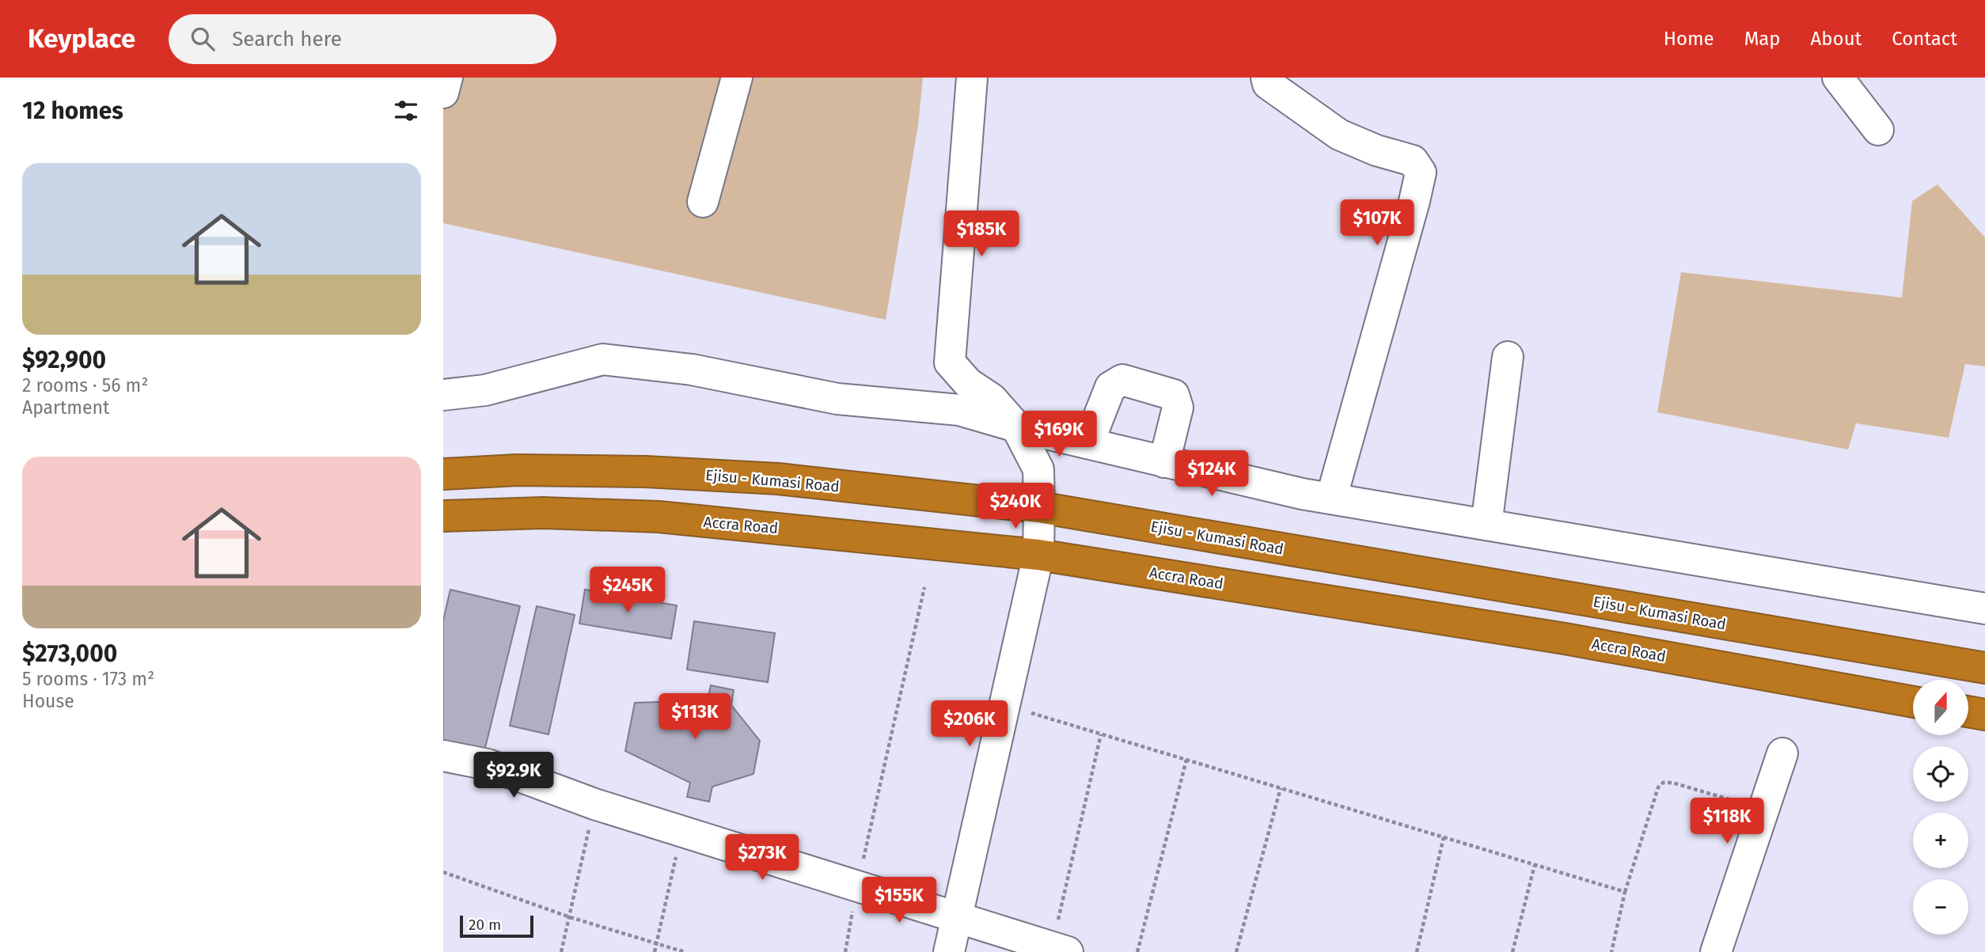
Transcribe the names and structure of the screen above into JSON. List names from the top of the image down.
{
  "streets": {
    "highway": ["Ejisu - Kumasi Road", "Accra Road"]
  },
  "scale_bar": "20 m",
  "north": "top",
  "page": {
    "header": "Keyplace",
    "search": "Search here",
    "nav": [
      "Home",
      "Map",
      "About",
      "Contact"
    ],
    "heading": "12 homes",
    "list": [
      {
        "name": "$92,900",
        "note": "2 rooms · 56 m² · Apartment"
      },
      {
        "name": "$273,000",
        "note": "5 rooms · 173 m² · House"
      }
    ],
    "price": [
      "$107K",
      "$185K",
      "$169K",
      "$124K",
      "$240K",
      "$245K",
      "$113K",
      "$206K",
      "$92.9K",
      "$118K",
      "$273K",
      "$155K"
    ],
    "map_buttons": ["+", "−"],
    "scale": "20 m"
  }
}
